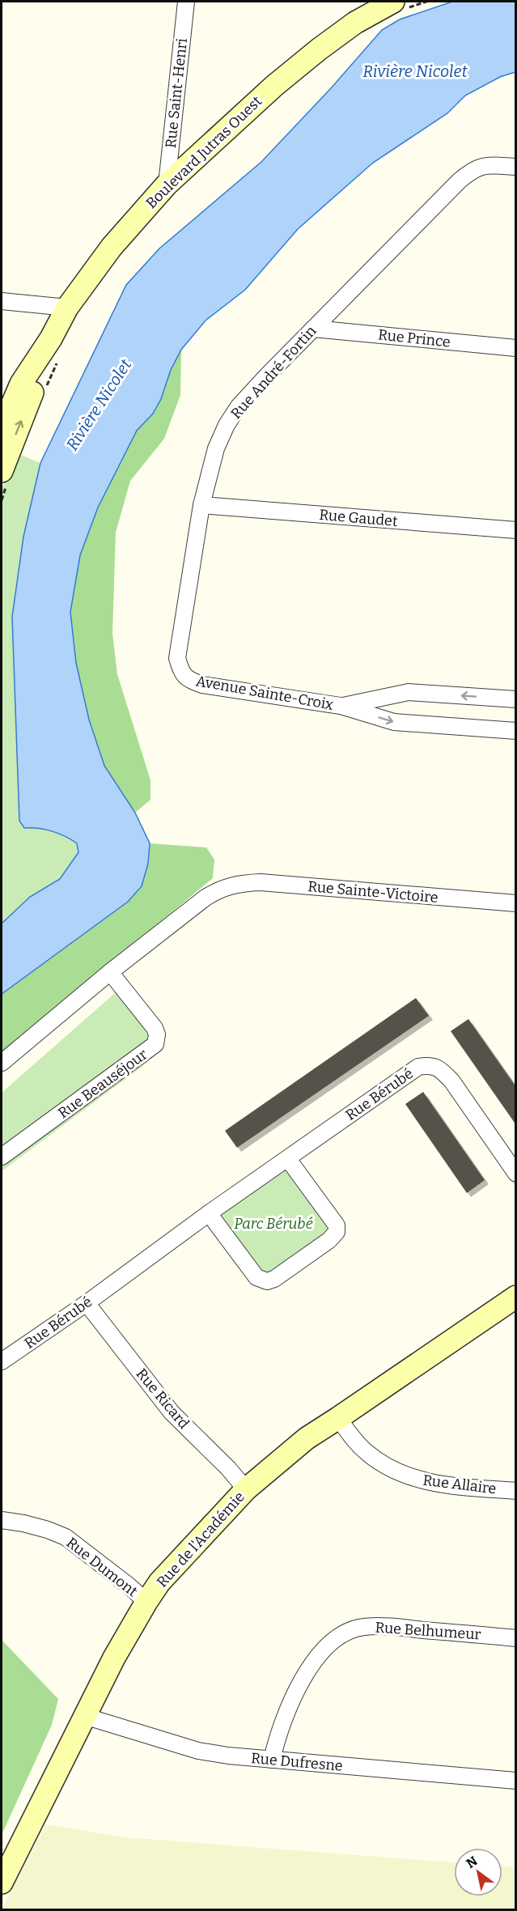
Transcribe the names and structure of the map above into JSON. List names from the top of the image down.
{
  "streets": {
    "street": [
      "Rue Saint-Henri",
      "Boulevard Jutras Ouest",
      "Rue Prince",
      "Rue André-Fortin",
      "Rue Gaudet",
      "Avenue Sainte-Croix",
      "Rue Sainte-Victoire",
      "Rue Beauséjour",
      "Rue Bérubé",
      "Rue Ricard",
      "Rue Allaire",
      "Rue de l'Académie",
      "Rue Dumont",
      "Rue Belhumeur",
      "Rue Dufresne"
    ]
  },
  "crossings": [
    ["Rue Saint-Henri", "Boulevard Jutras Ouest"],
    ["Rue Prince", "Rue André-Fortin"],
    ["Rue André-Fortin", "Rue Gaudet"],
    ["Rue André-Fortin", "Avenue Sainte-Croix"],
    ["Rue Sainte-Victoire", "Rue Beauséjour"],
    ["Rue Bérubé", "Rue Ricard"],
    ["Rue Ricard", "Rue de l'Académie"],
    ["Rue Allaire", "Rue de l'Académie"],
    ["Rue de l'Académie", "Rue Dumont"],
    ["Rue de l'Académie", "Rue Dufresne"],
    ["Rue Belhumeur", "Rue Dufresne"]
  ],
  "water": ["Rivière Nicolet"],
  "parks": ["Parc Bérubé"],
  "north": "top left"
}
